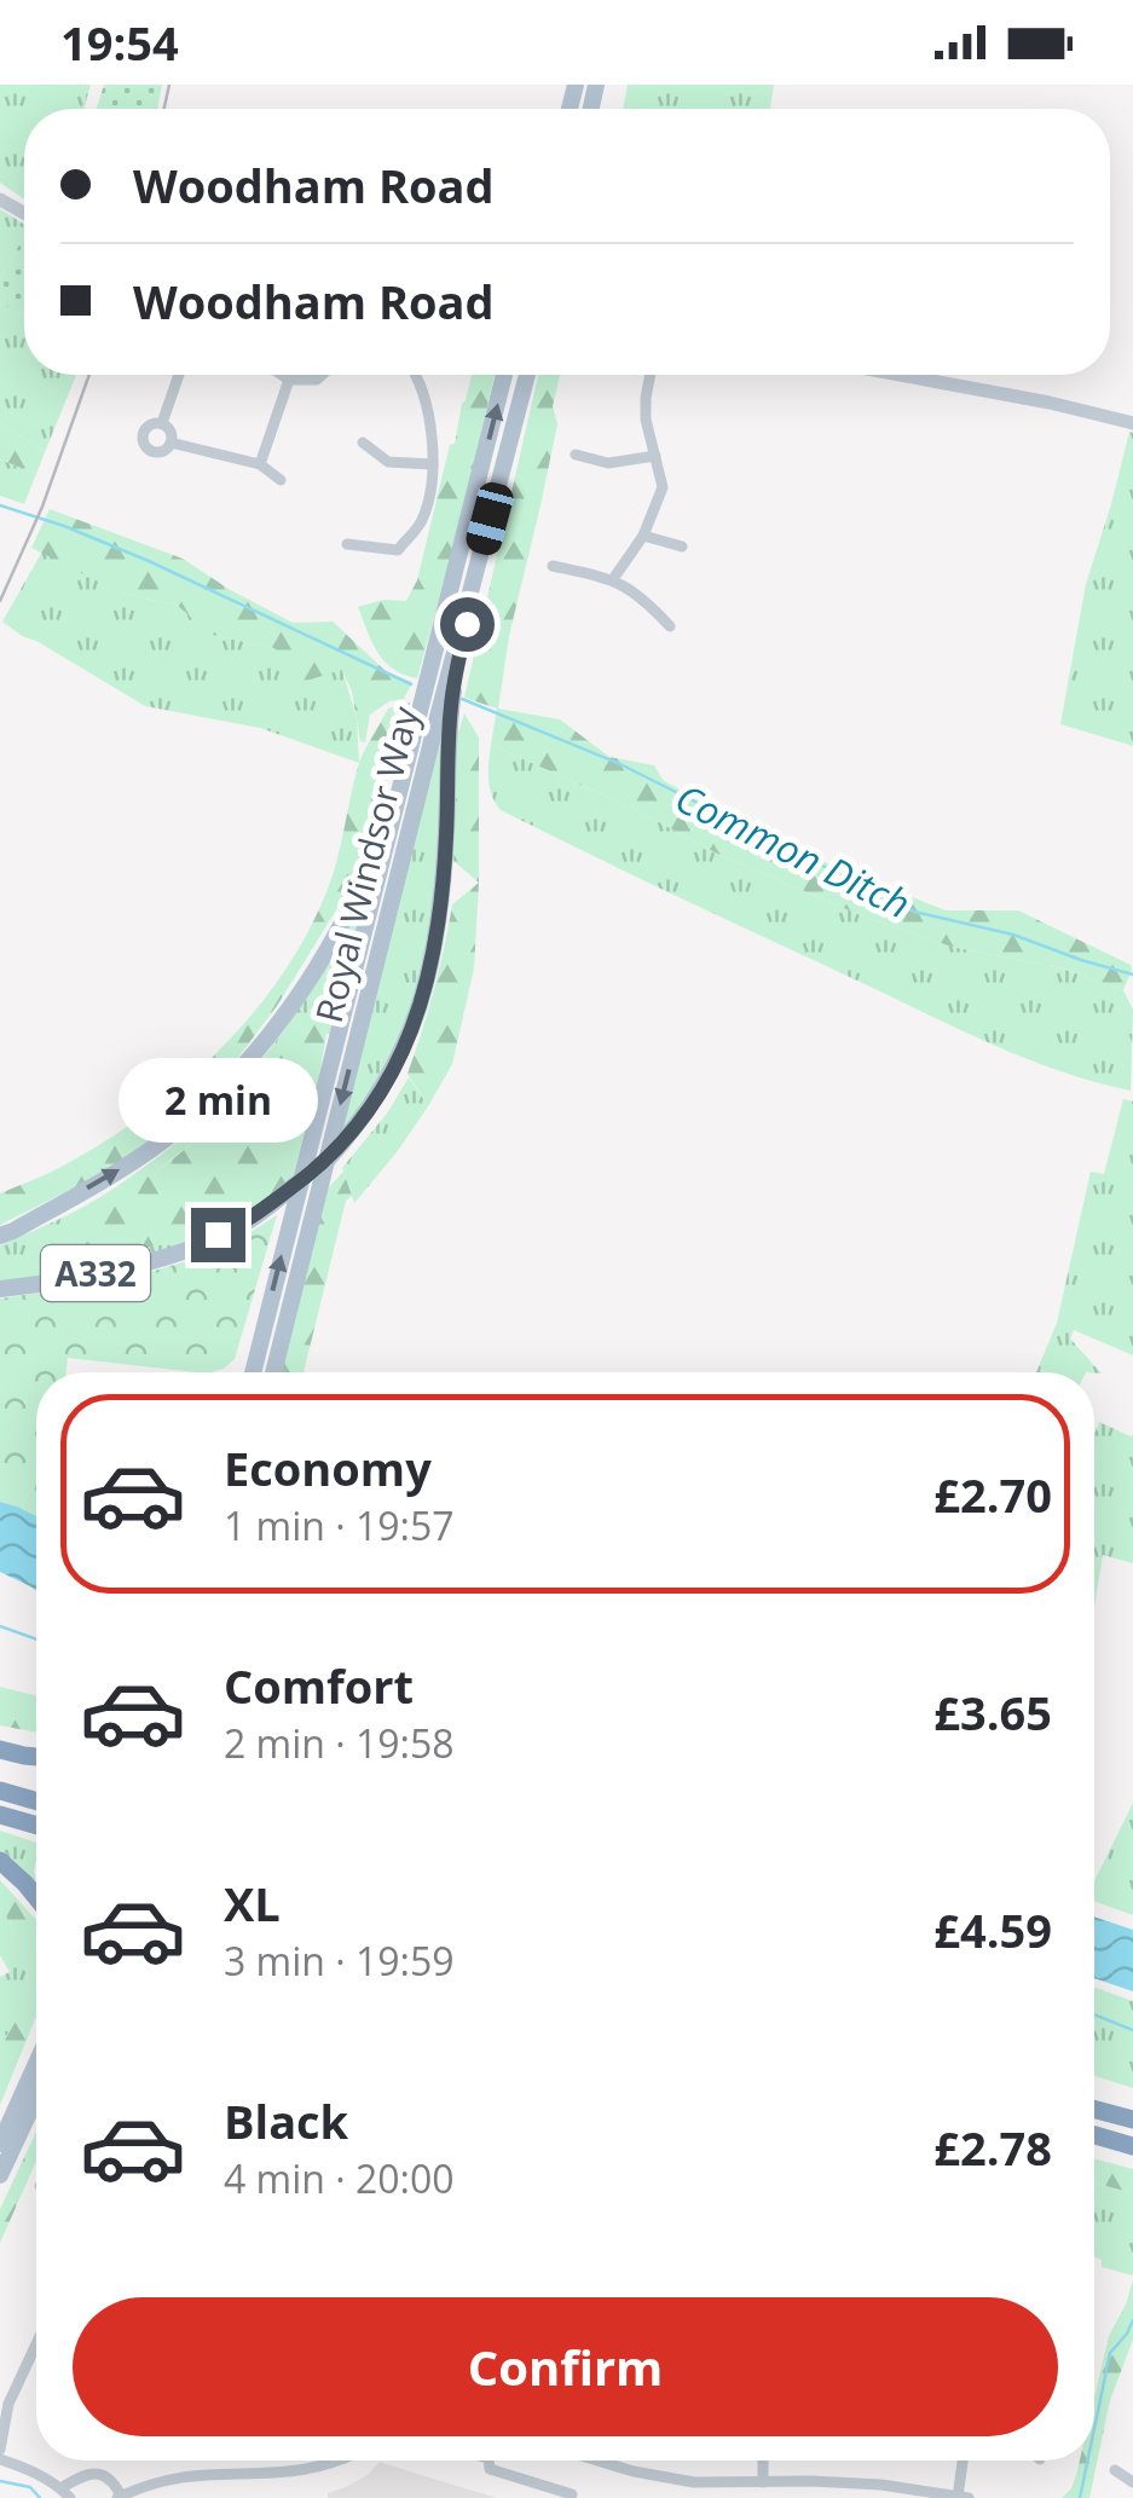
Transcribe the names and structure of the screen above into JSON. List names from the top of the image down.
{
  "streets": {
    "main road": ["Royal Windsor Way", "A332"]
  },
  "crossings": [
    ["Royal Windsor Way", "A332"]
  ],
  "water": ["Common Ditch"],
  "page": {
    "status": "19:54",
    "banner": ["Woodham Road", "Woodham Road"],
    "bubble": "2 min",
    "list": [
      {
        "name": "Economy",
        "note": "1 min · 19:57",
        "value": "£2.70"
      },
      {
        "name": "Comfort",
        "note": "2 min · 19:58",
        "value": "£3.65"
      },
      {
        "name": "XL",
        "note": "3 min · 19:59",
        "value": "£4.59"
      },
      {
        "name": "Black",
        "note": "4 min · 20:00",
        "value": "£2.78"
      }
    ],
    "buttons": "Confirm"
  }
}
